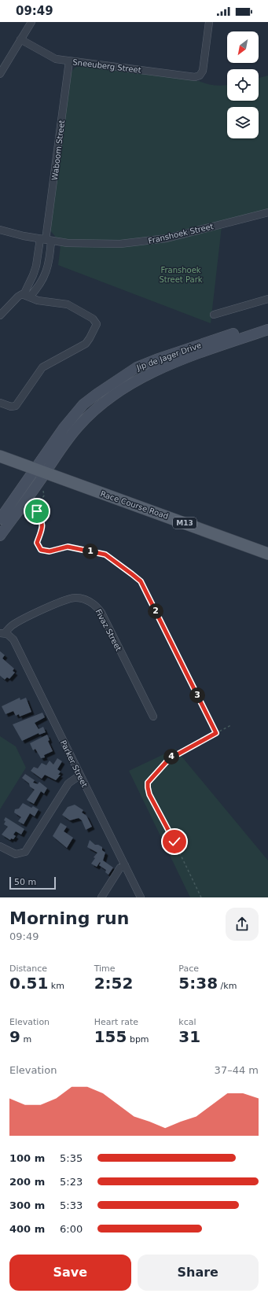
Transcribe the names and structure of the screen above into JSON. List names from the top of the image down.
{
  "streets": {
    "main road": ["Jip de Jager Drive", "Race Course Road", "M13"],
    "street": [
      "Sneeuberg Street",
      "Waboom Street",
      "Franshoek Street",
      "Fivaz Street",
      "Parker Street"
    ]
  },
  "crossings": [
    ["Sneeuberg Street", "Waboom Street"],
    ["Waboom Street", "Franshoek Street"],
    ["Jip de Jager Drive", "Race Course Road"],
    ["Fivaz Street", "Parker Street"]
  ],
  "parks": ["Franshoek Street Park"],
  "scale_bar": "50 m",
  "north": "bottom left",
  "page": {
    "status": "09:49",
    "pins": [
      "1",
      "2",
      "3",
      "4"
    ],
    "scale": "50 m",
    "heading": ["Morning run", "09:49"],
    "stats": [
      ["Distance", "0.51 km"],
      ["Time", "2:52"],
      ["Pace", "5:38 /km"],
      ["Elevation", "9 m"],
      ["Heart rate", "155 bpm"],
      ["kcal", "31"]
    ],
    "chart": ["Elevation", "37–44 m"],
    "list": [
      {
        "name": "100 m",
        "note": "5:35"
      },
      {
        "name": "200 m",
        "note": "5:23"
      },
      {
        "name": "300 m",
        "note": "5:33"
      },
      {
        "name": "400 m",
        "note": "6:00"
      }
    ],
    "buttons": ["Save", "Share"]
  }
}
